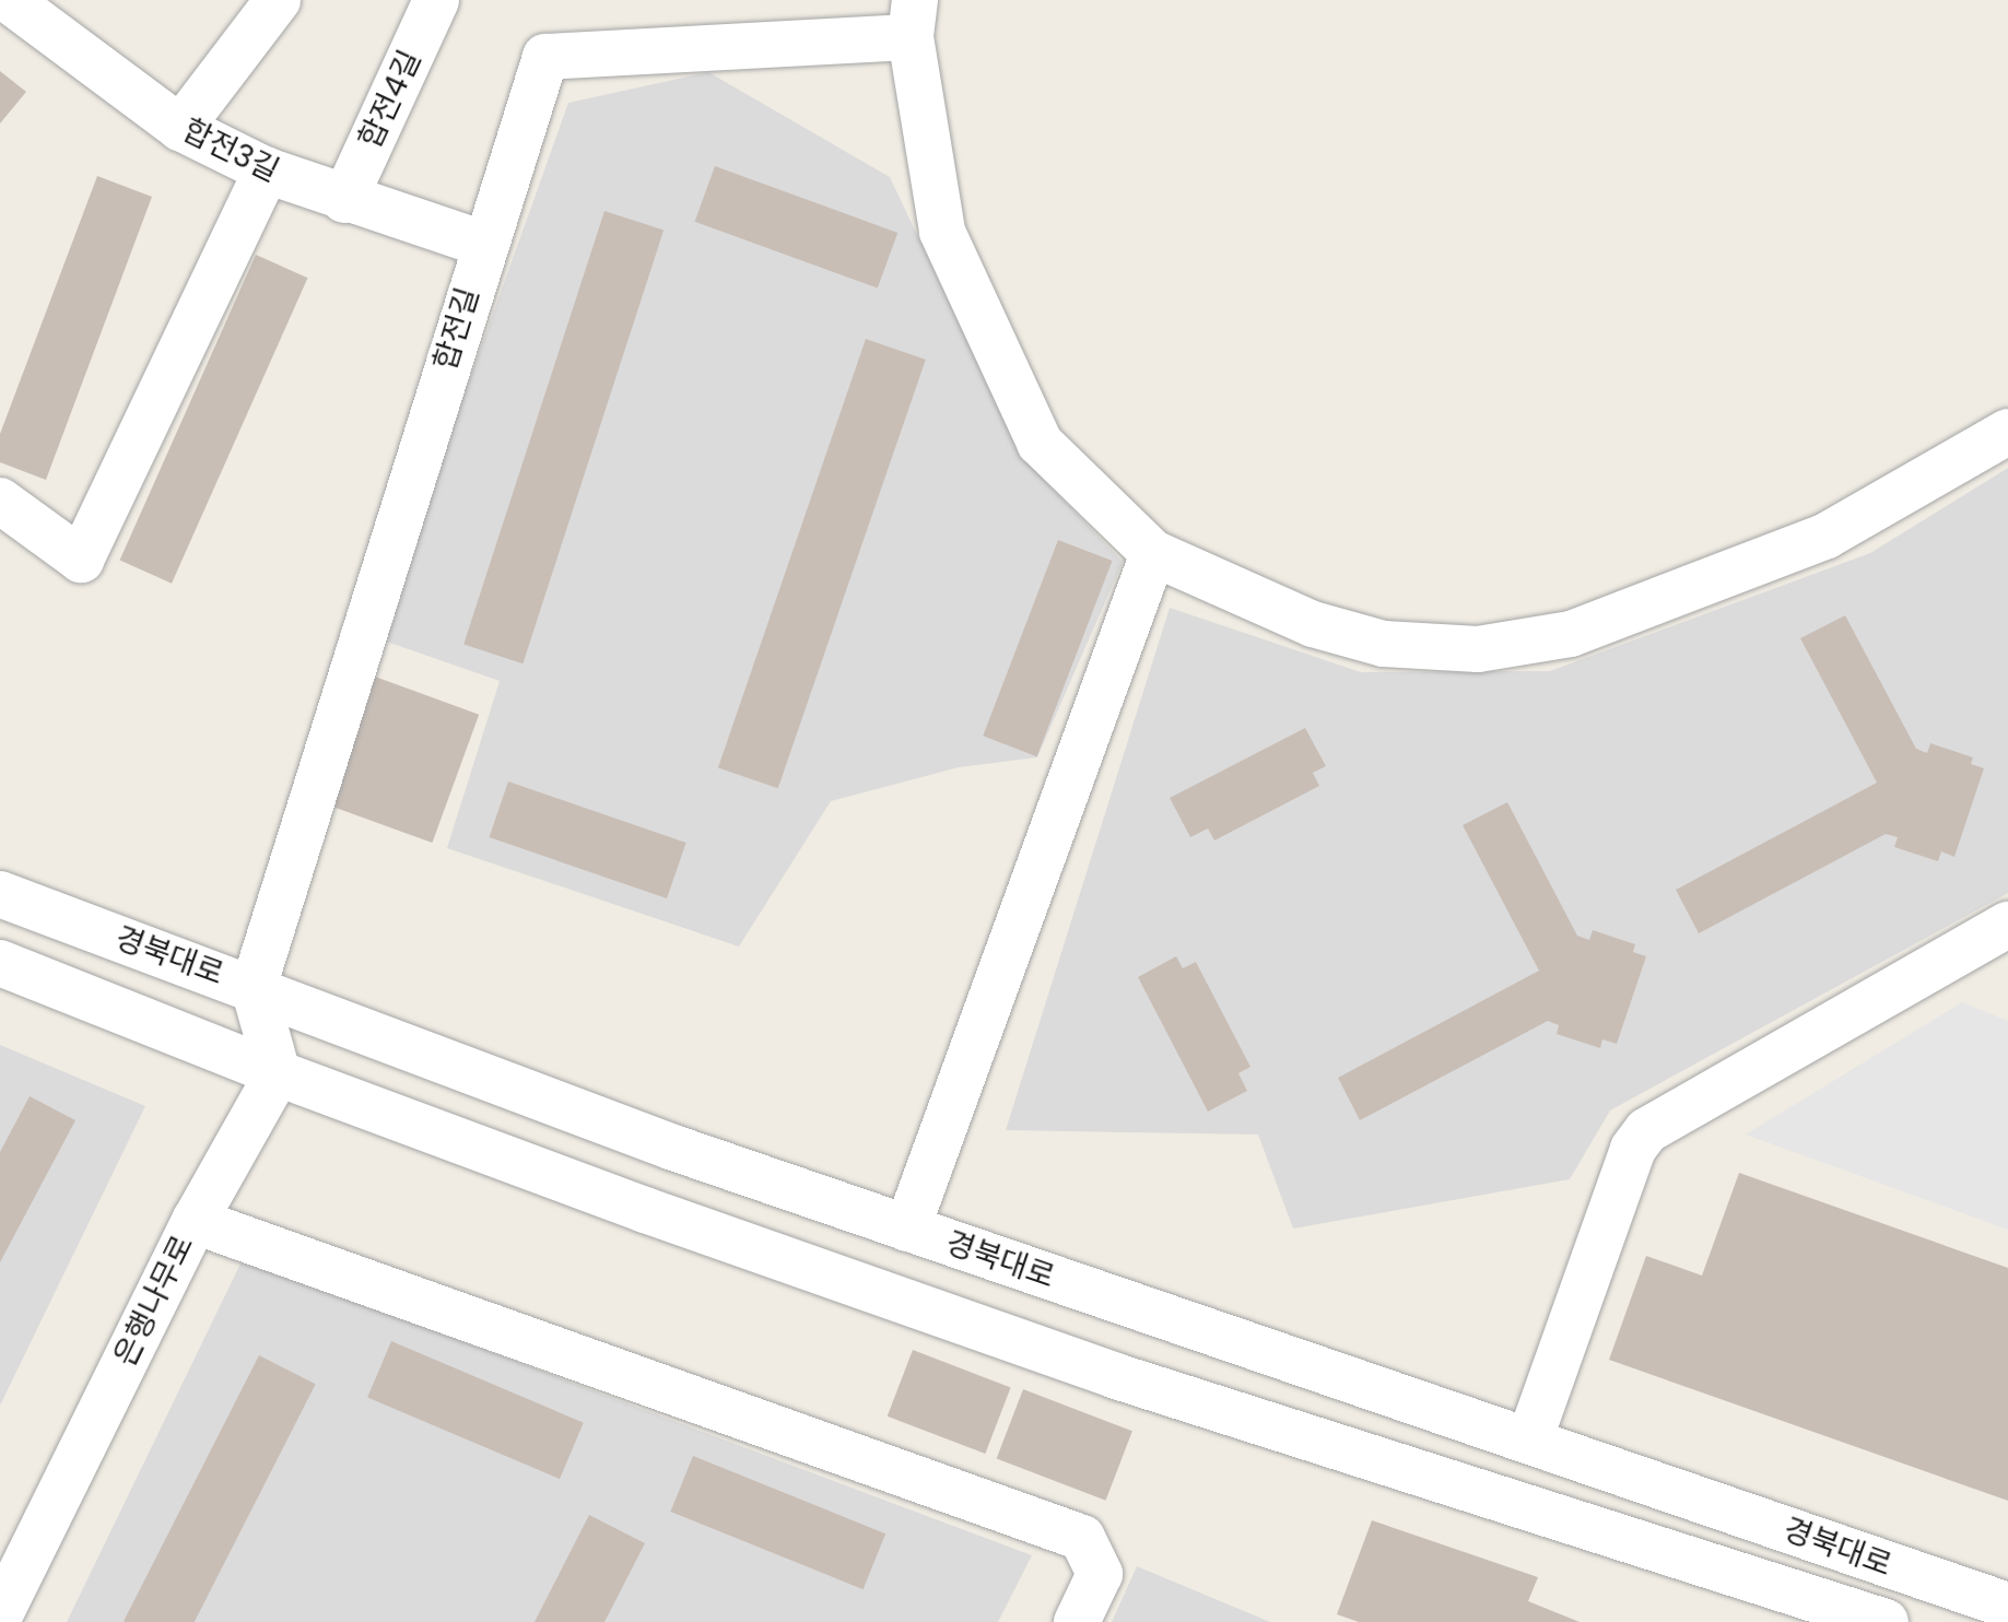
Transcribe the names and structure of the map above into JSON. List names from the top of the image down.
{
  "streets": {
    "street": [
      "합전4길",
      "합전3길",
      "합전길",
      "경북대로",
      "은행나무로"
    ]
  },
  "crossings": [
    ["합전4길", "합전3길"],
    ["합전3길", "합전길"],
    ["합전길", "경북대로"],
    ["경북대로", "은행나무로"]
  ]
}
